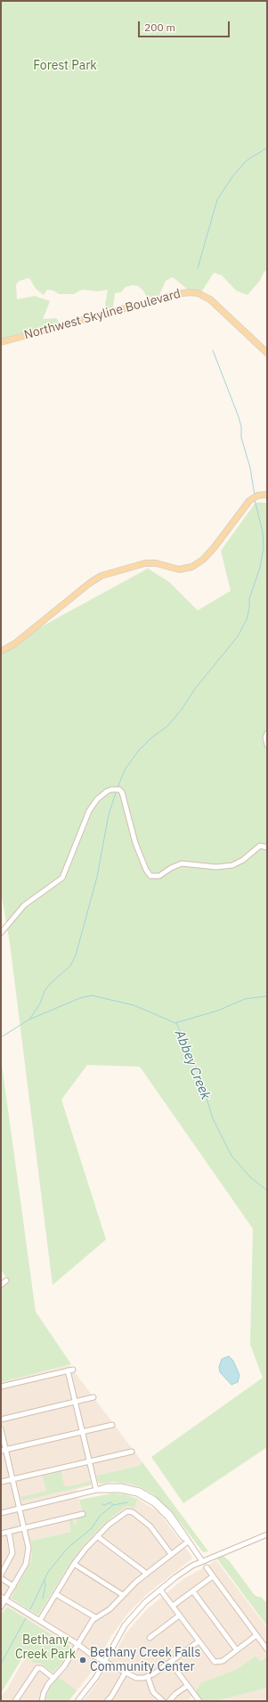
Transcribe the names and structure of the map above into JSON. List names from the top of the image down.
{
  "streets": {
    "main road": ["Northwest Skyline Boulevard"]
  },
  "water": ["Abbey Creek"],
  "parks": ["Forest Park", "Bethany Creek Park"],
  "places": ["Bethany Creek Falls Community Center"],
  "scale_bar": "200 m"
}
